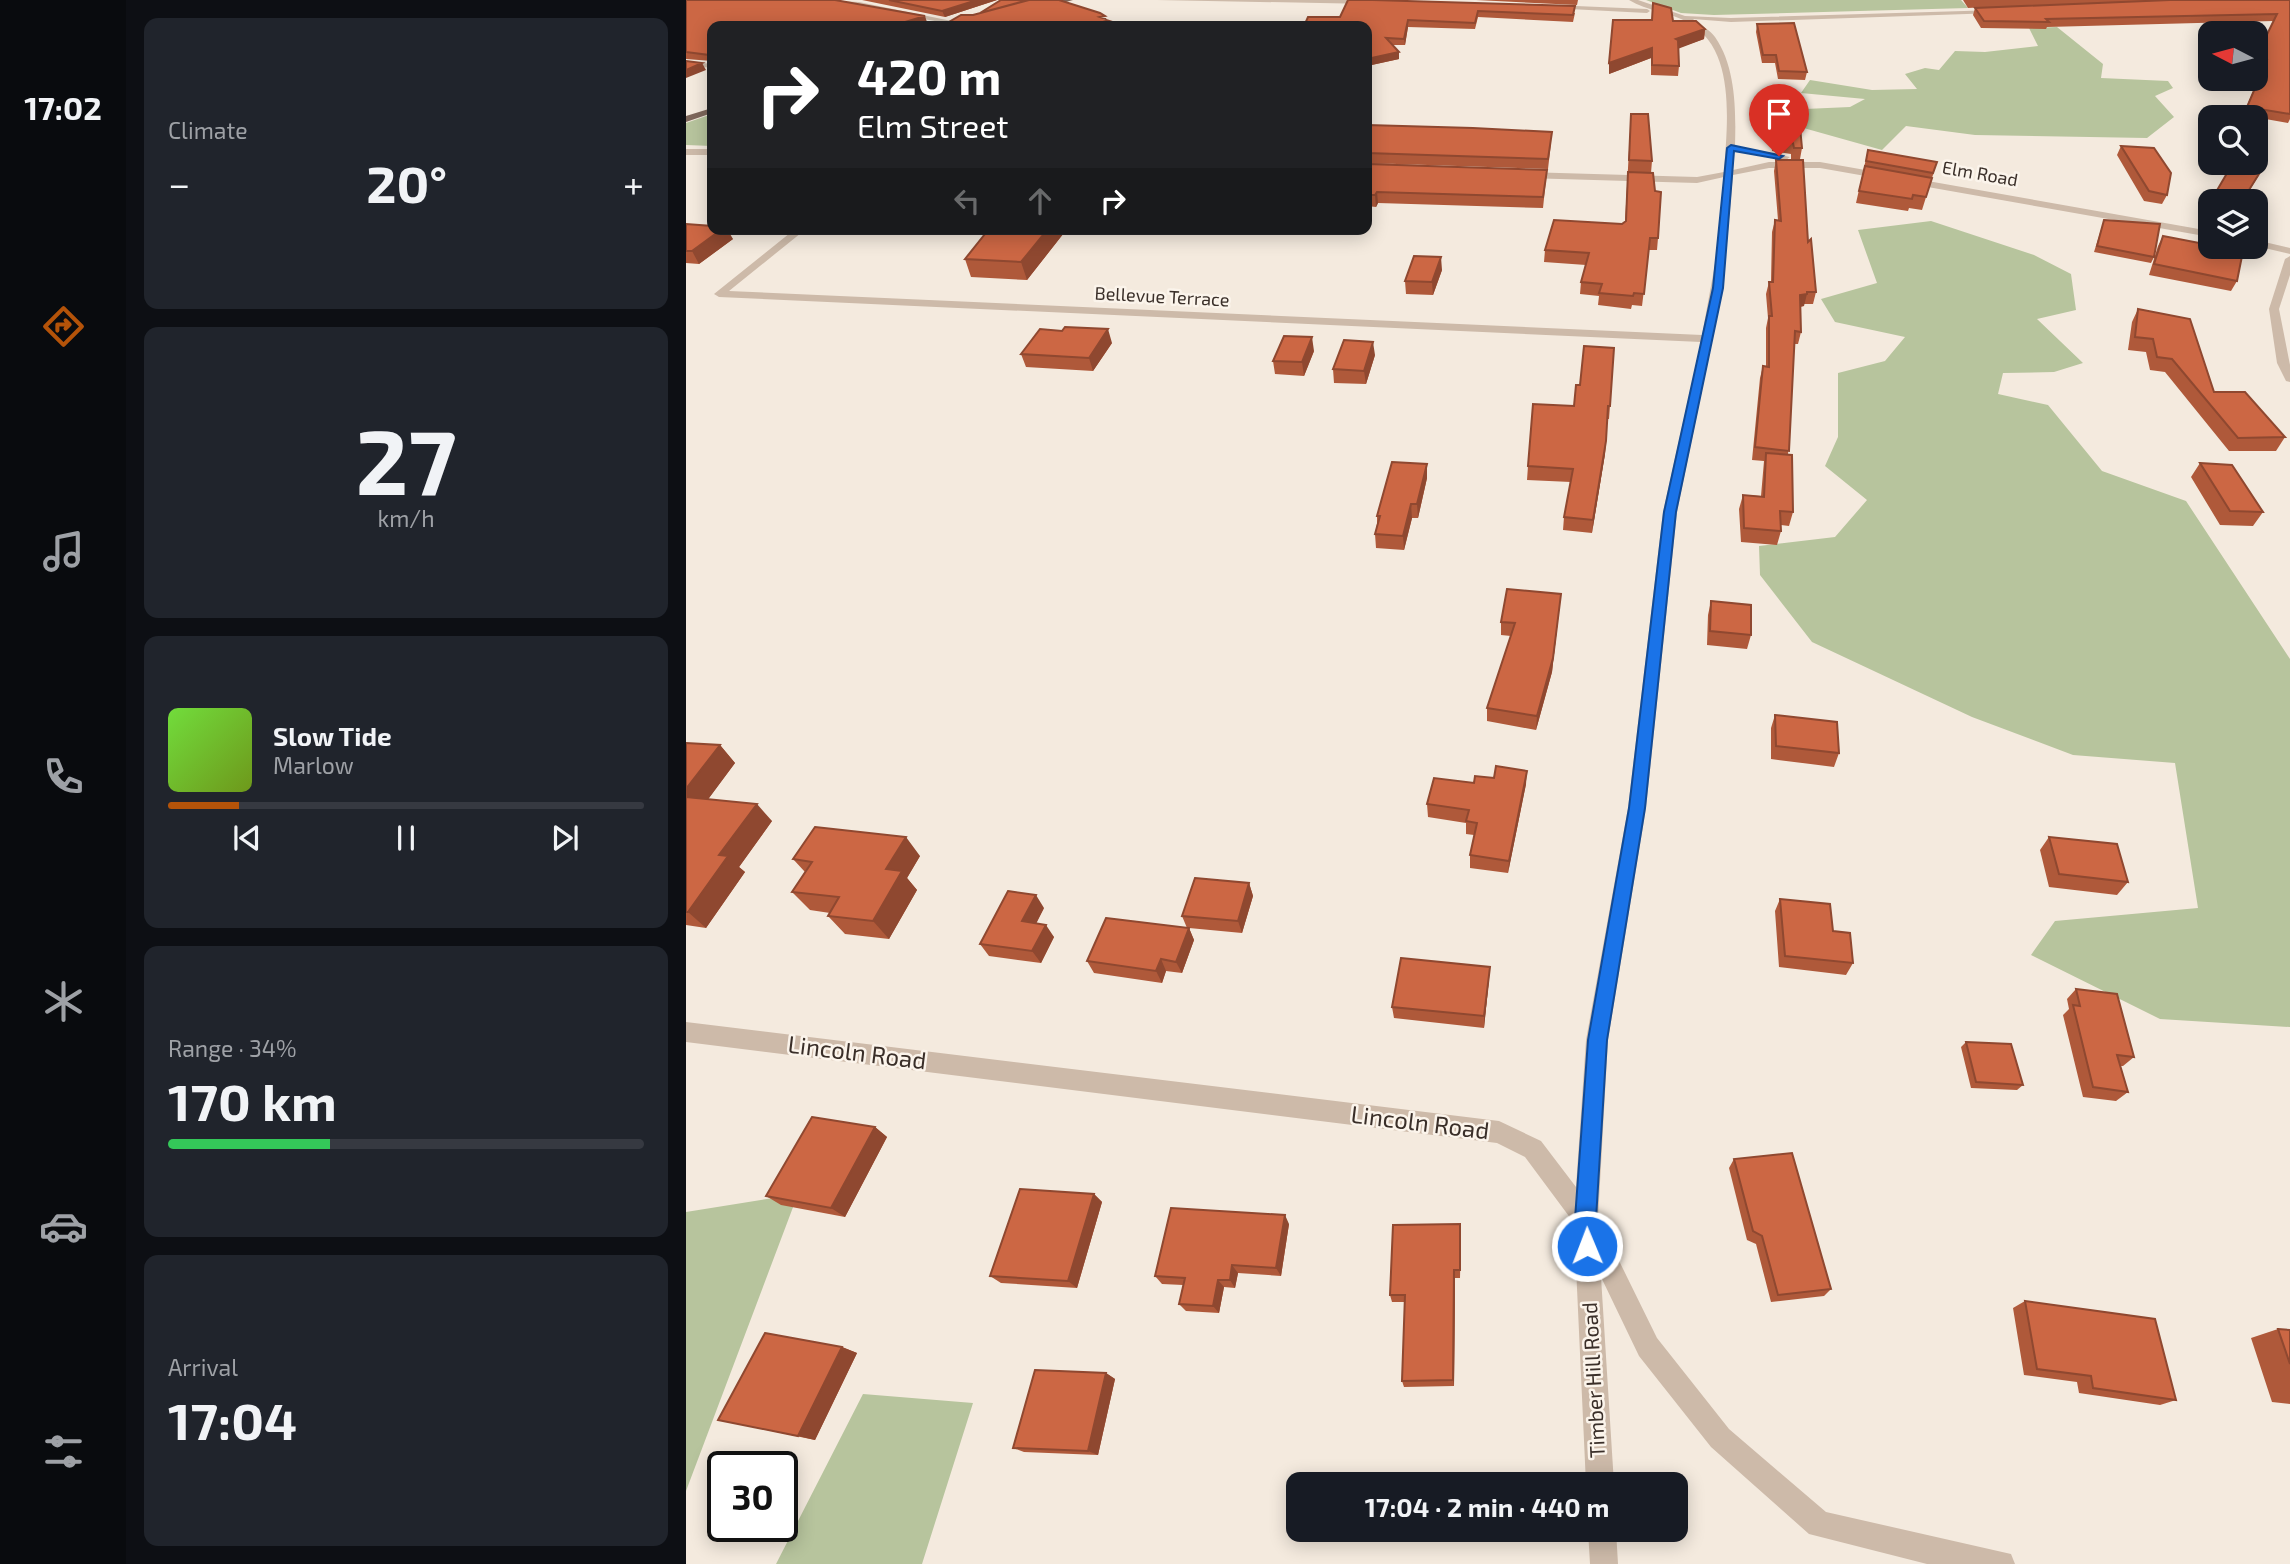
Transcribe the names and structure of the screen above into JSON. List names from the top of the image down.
{
  "streets": {
    "street": [
      "Elm Road",
      "Bellevue Terrace",
      "Lincoln Road",
      "Timber Hill Road"
    ]
  },
  "crossings": [
    ["Elm Road", "Timber Hill Road"],
    ["Bellevue Terrace", "Timber Hill Road"],
    ["Lincoln Road", "Timber Hill Road"]
  ],
  "north": "left",
  "page": {
    "tabs": "17:02",
    "tile": [
      "Climate",
      ["27", "km/h"],
      ["Range · 34%", "170 km"],
      ["Arrival", "17:04"]
    ],
    "turn": ["420 m", "Elm Street"],
    "heat": ["−", "20°", "+"],
    "song": ["Slow Tide", "Marlow"],
    "limit": "30",
    "trip": "17:04 · 2 min · 440 m"
  }
}
